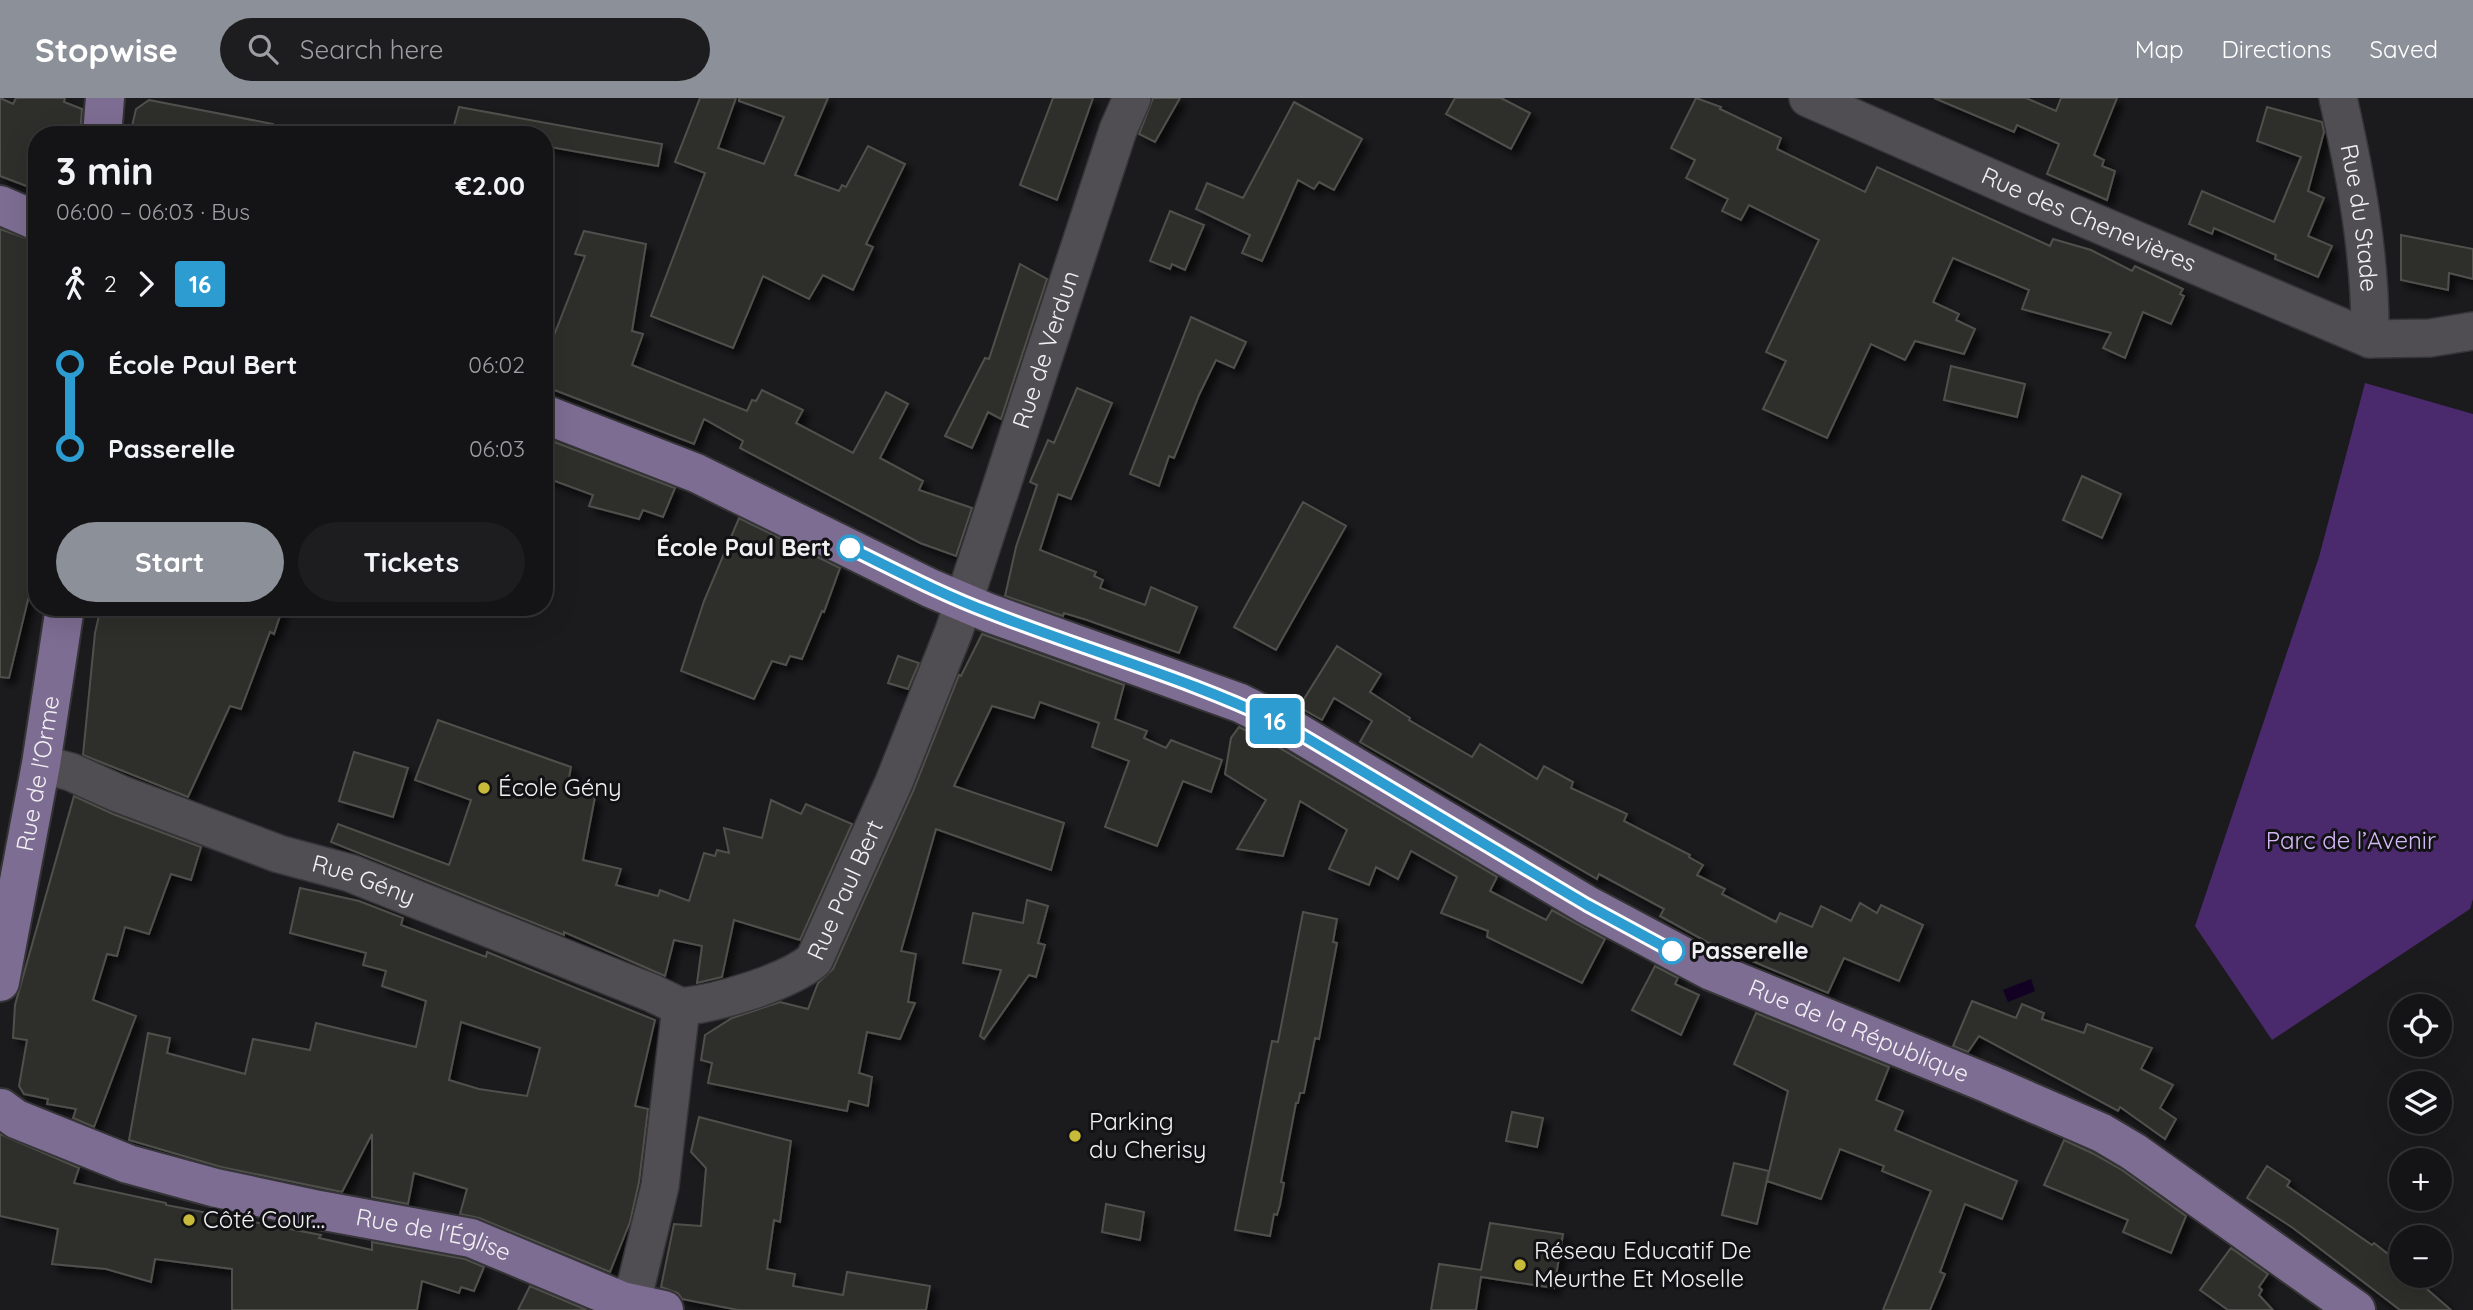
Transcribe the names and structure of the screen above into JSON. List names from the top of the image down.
{
  "streets": {
    "main road": ["Rue de l'Orme", "Rue de la République", "Rue de l'Église"],
    "street": [
      "Rue du Stade",
      "Rue des Chenevières",
      "Rue de Verdun",
      "Rue Gény",
      "Rue Paul Bert"
    ]
  },
  "crossings": [
    ["Rue du Stade", "Rue des Chenevières"],
    ["Rue de Verdun", "Rue Paul Bert"],
    ["Rue de Verdun", "Rue de la République"],
    ["Rue de l'Orme", "Rue Gény"],
    ["Rue Gény", "Rue Paul Bert"],
    ["Rue Paul Bert", "Rue de la République"]
  ],
  "parks": ["Parc de l’Avenir"],
  "places": [
    "École Paul Bert",
    "École Gény",
    "Passerelle",
    "Parking du Cherisy",
    "Côté Cour...",
    "Réseau Educatif De Meurthe Et Moselle"
  ],
  "lines": ["bus line 16"],
  "page": {
    "header": "Stopwise",
    "search": "Search here",
    "nav": ["Map", "Directions", "Saved"],
    "on_map": "16",
    "heading": ["3 min", "06:00 – 06:03 · Bus", "€2.00"],
    "legs": ["2", "16"],
    "list": [
      {
        "name": "École Paul Bert",
        "value": "06:02"
      },
      {
        "name": "Passerelle",
        "value": "06:03"
      }
    ],
    "buttons": ["Start", "Tickets"],
    "map_buttons": ["+", "−"]
  }
}
